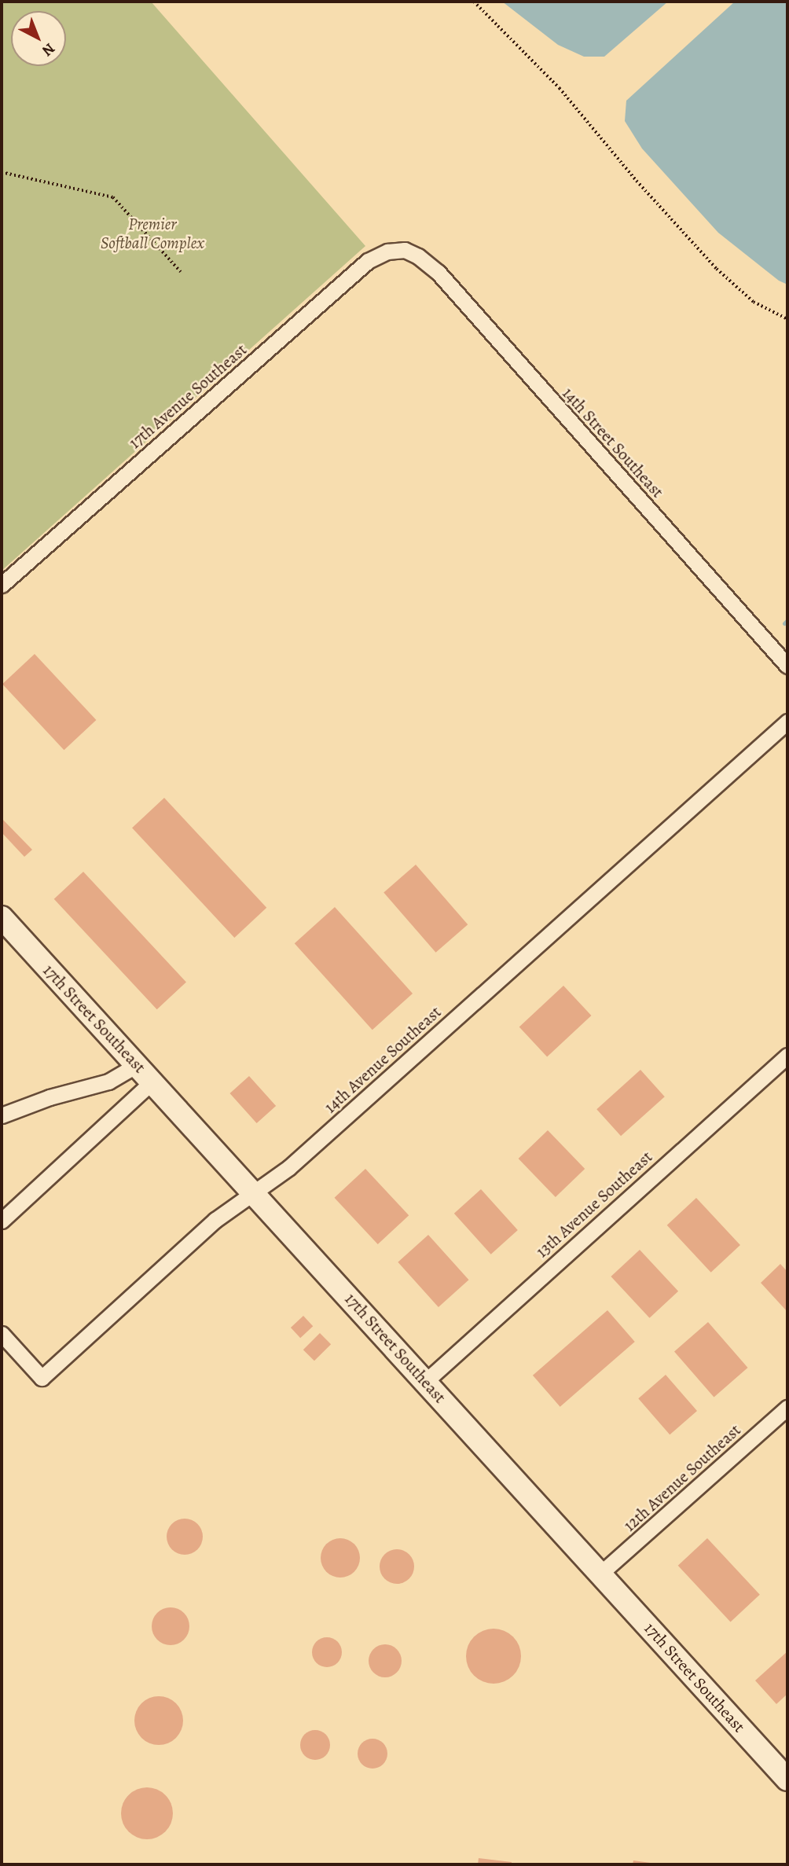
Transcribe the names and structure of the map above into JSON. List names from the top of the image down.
{
  "streets": {
    "street": [
      "17th Avenue Southeast",
      "14th Street Southeast",
      "17th Street Southeast",
      "14th Avenue Southeast",
      "13th Avenue Southeast",
      "12th Avenue Southeast"
    ]
  },
  "crossings": [
    ["17th Avenue Southeast", "14th Street Southeast"],
    ["17th Street Southeast", "14th Avenue Southeast"],
    ["17th Street Southeast", "13th Avenue Southeast"],
    ["17th Street Southeast", "12th Avenue Southeast"]
  ],
  "parks": ["Premier Softball Complex"],
  "north": "bottom right"
}
